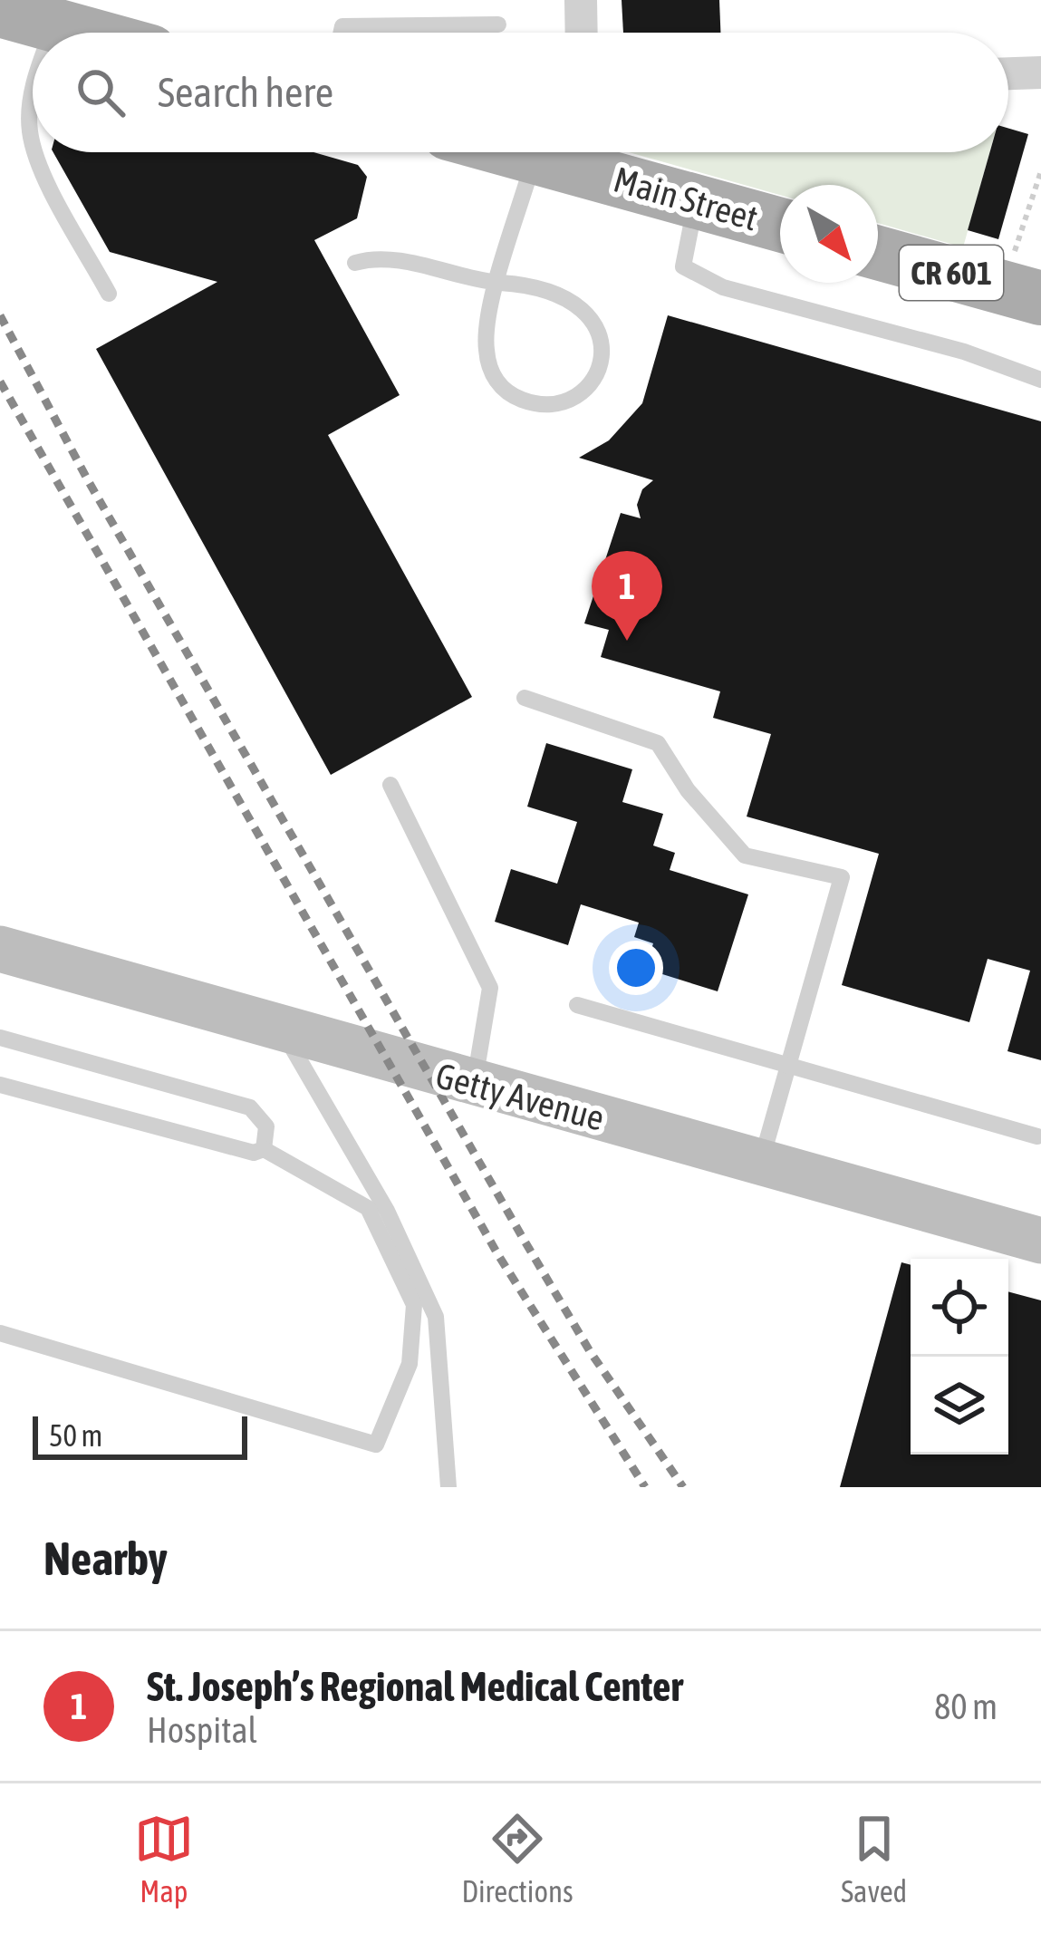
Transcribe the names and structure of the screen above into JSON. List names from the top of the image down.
{
  "streets": {
    "main road": ["Main Street", "CR 601", "Getty Avenue"]
  },
  "scale_bar": "50 m",
  "north": "bottom right",
  "page": {
    "search": "Search here",
    "pins": "1",
    "scale": "50 m",
    "heading": "Nearby",
    "list": [
      {
        "mark": "1",
        "name": "St. Joseph’s Regional Medical Center",
        "note": "Hospital",
        "value": "80 m"
      }
    ],
    "nav": ["Map", "Directions", "Saved"]
  }
}
